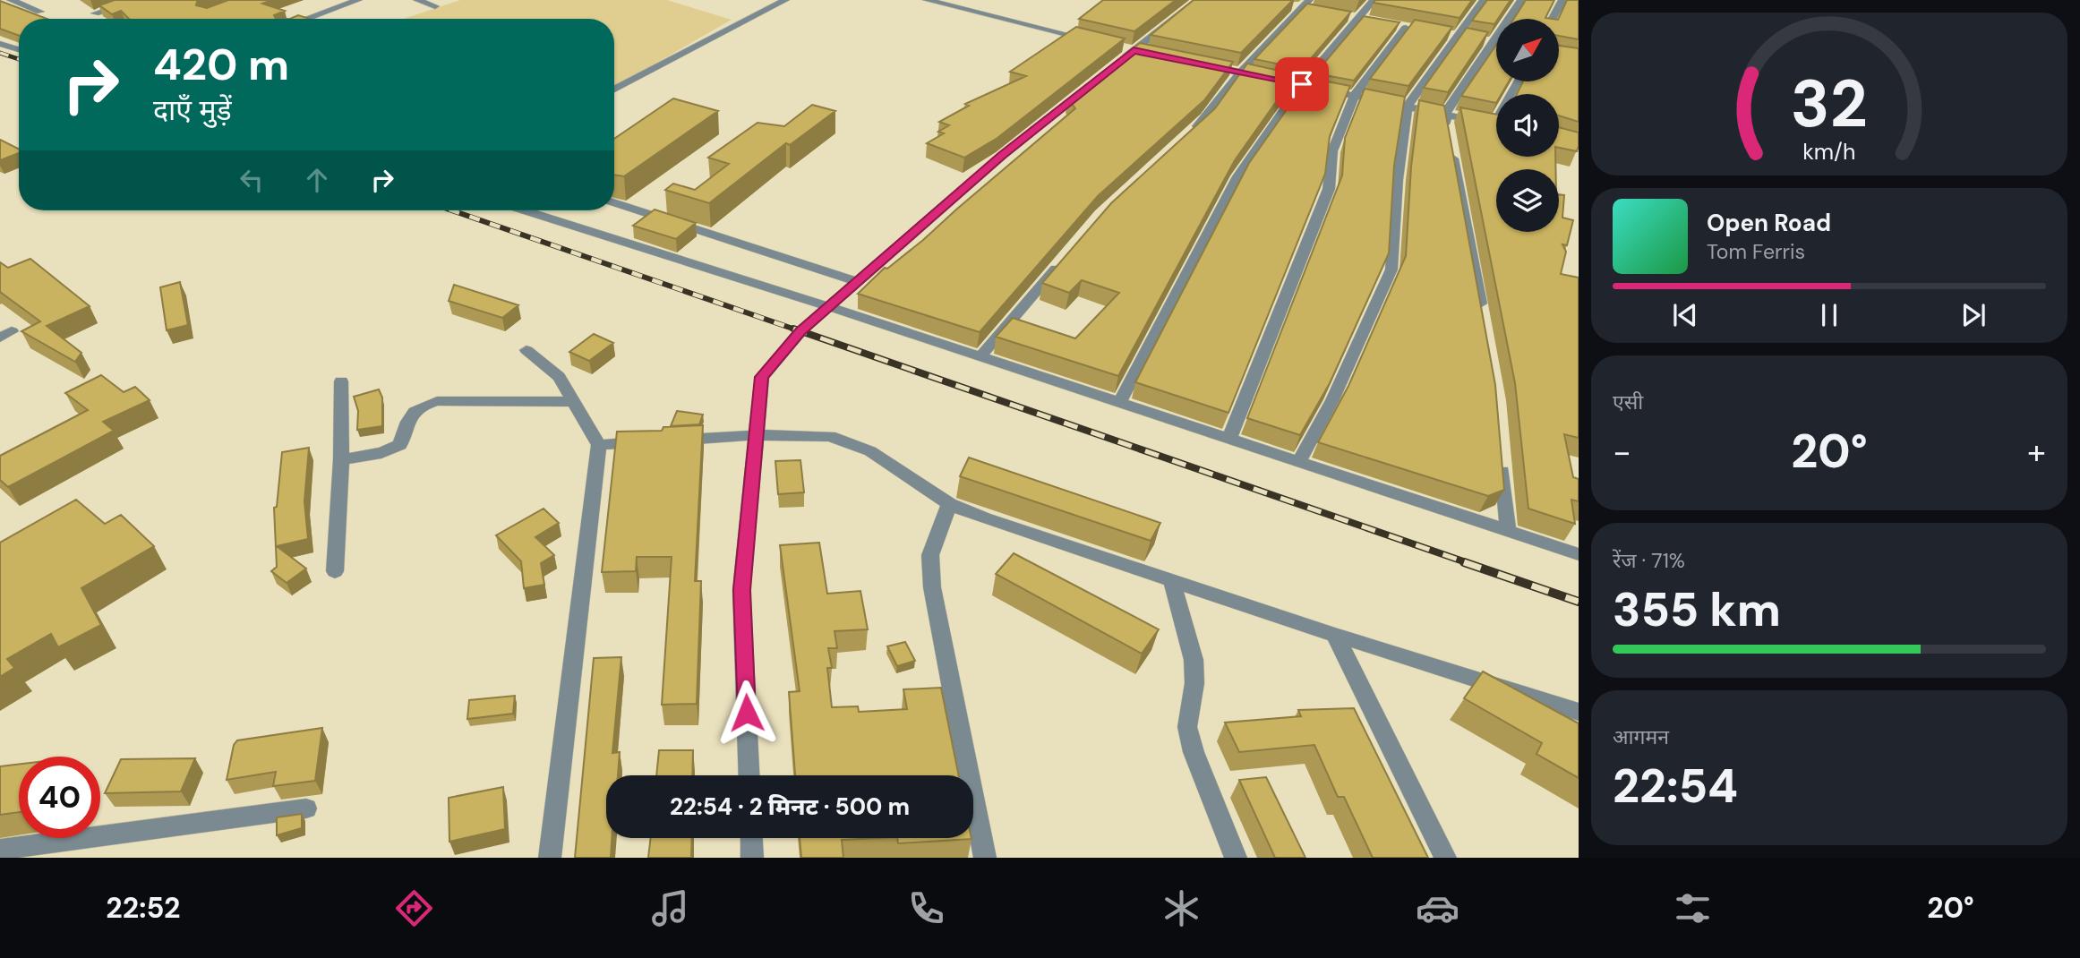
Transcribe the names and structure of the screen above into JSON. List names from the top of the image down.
{
  "north": "top right",
  "page": {
    "turn": ["420 m", "दाएँ मुड़ें"],
    "song": ["Open Road", "Tom Ferris"],
    "tile": [
      "एसी",
      ["रेंज · 71%", "355 km"],
      ["आगमन", "22:54"]
    ],
    "heat": ["−", "20°", "+"],
    "limit": "40",
    "trip": "22:54 · 2 मिनट · 500 m",
    "tabs": ["22:52", "20°"],
    "gauge": ["32", "km/h"]
  }
}
